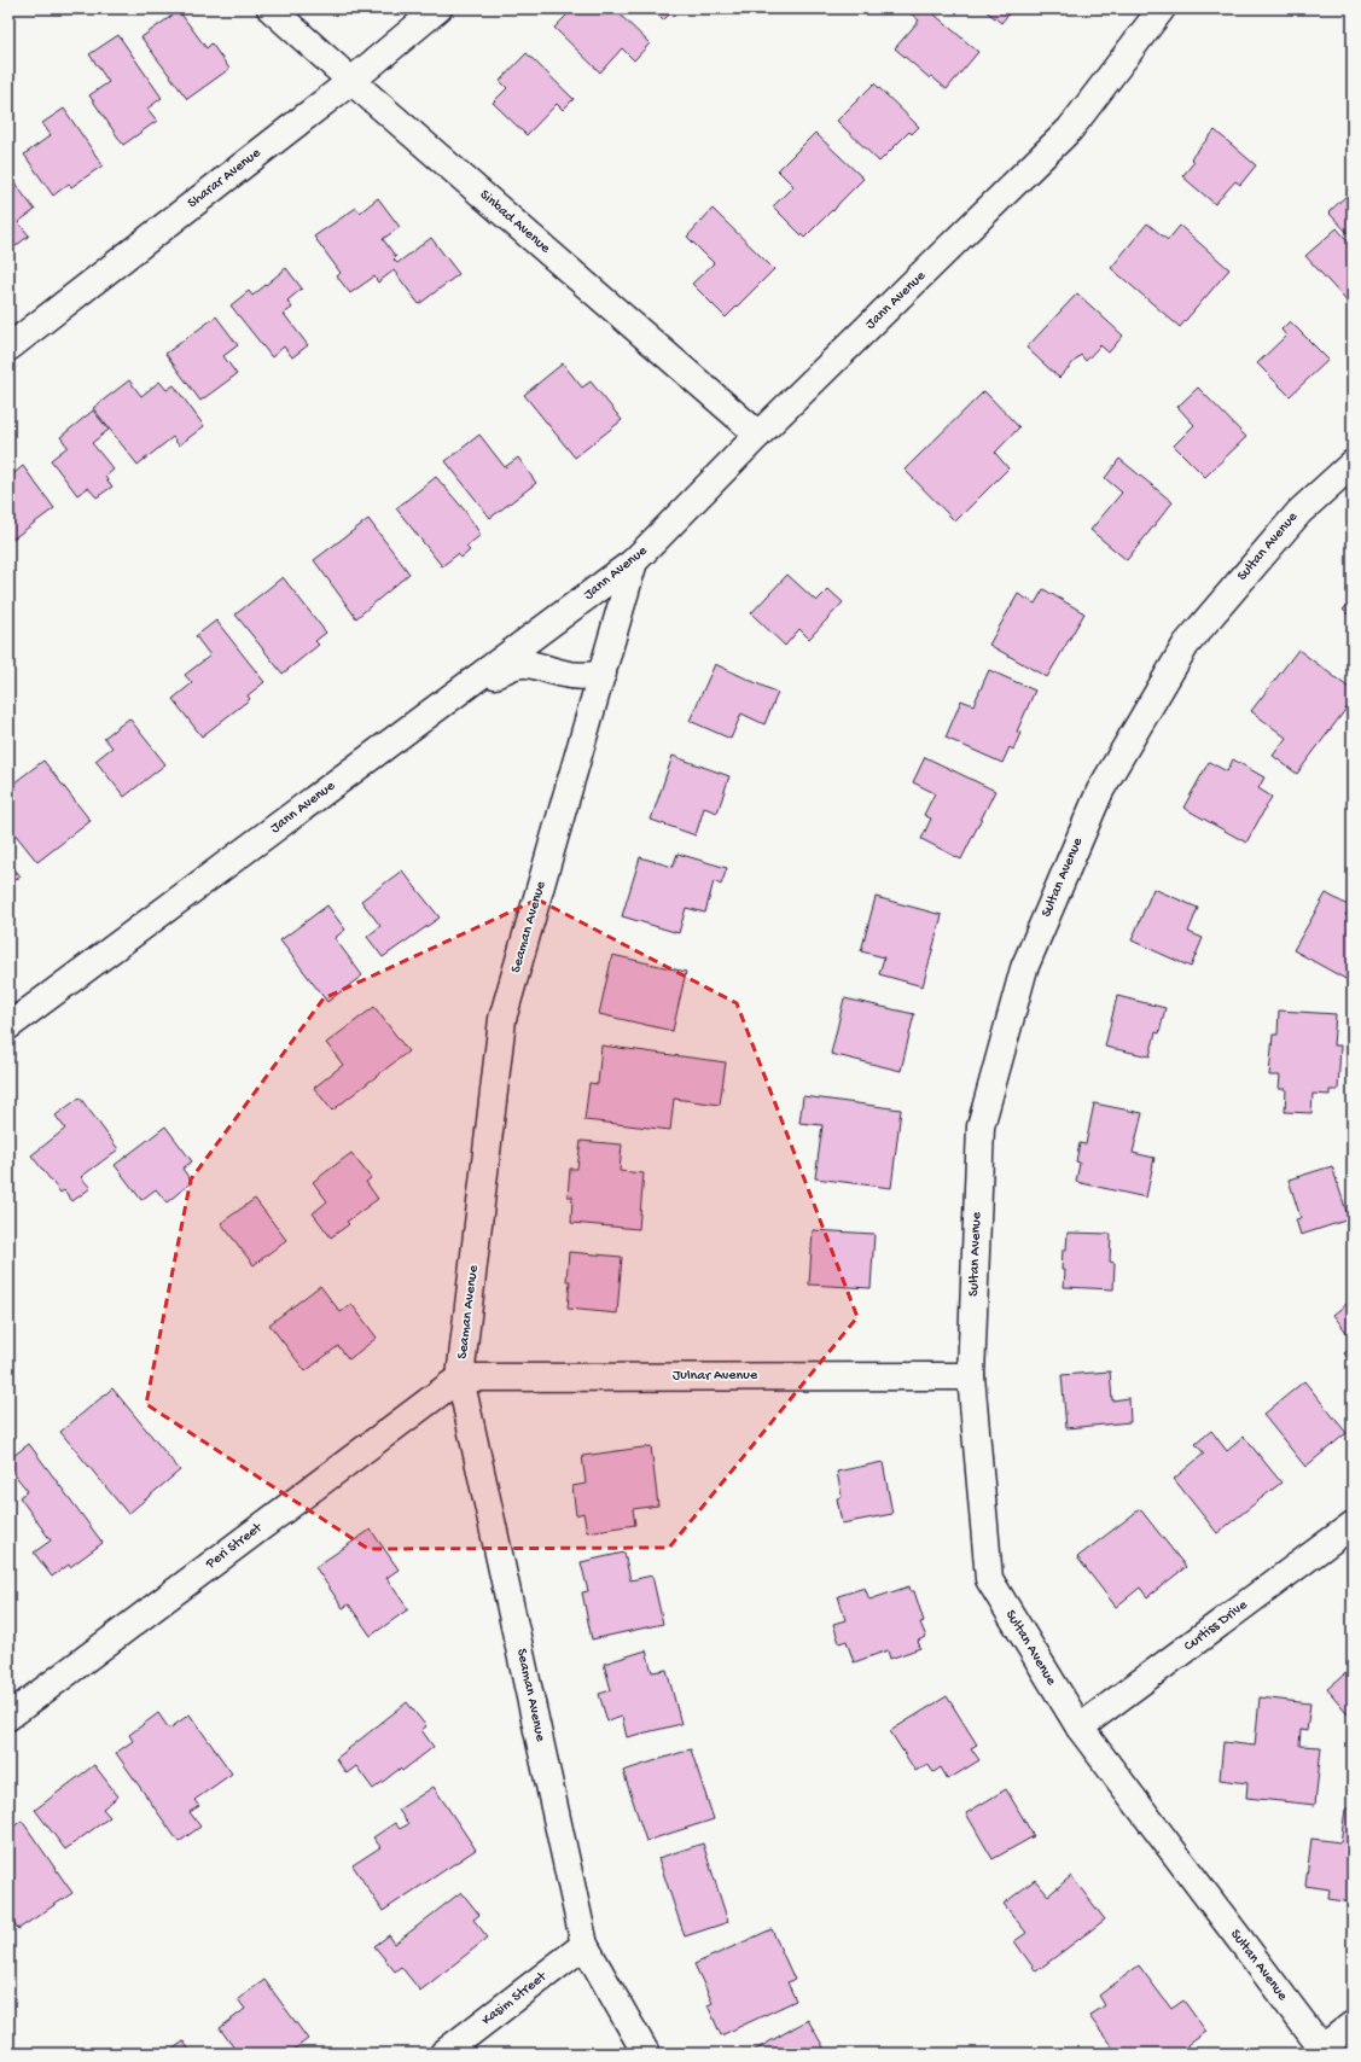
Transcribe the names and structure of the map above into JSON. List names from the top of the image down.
{
  "streets": {
    "street": [
      "Sharar Avenue",
      "Sinbad Avenue",
      "Jann Avenue",
      "Sultan Avenue",
      "Seaman Avenue",
      "Julnar Avenue",
      "Peri Street",
      "Curtiss Drive",
      "Kasim Street"
    ]
  },
  "crossings": [
    ["Sharar Avenue", "Sinbad Avenue"],
    ["Sinbad Avenue", "Jann Avenue"],
    ["Jann Avenue", "Seaman Avenue"],
    ["Sultan Avenue", "Julnar Avenue"],
    ["Sultan Avenue", "Curtiss Drive"],
    ["Seaman Avenue", "Julnar Avenue"],
    ["Seaman Avenue", "Peri Street"],
    ["Seaman Avenue", "Kasim Street"],
    ["Julnar Avenue", "Peri Street"]
  ]
}
